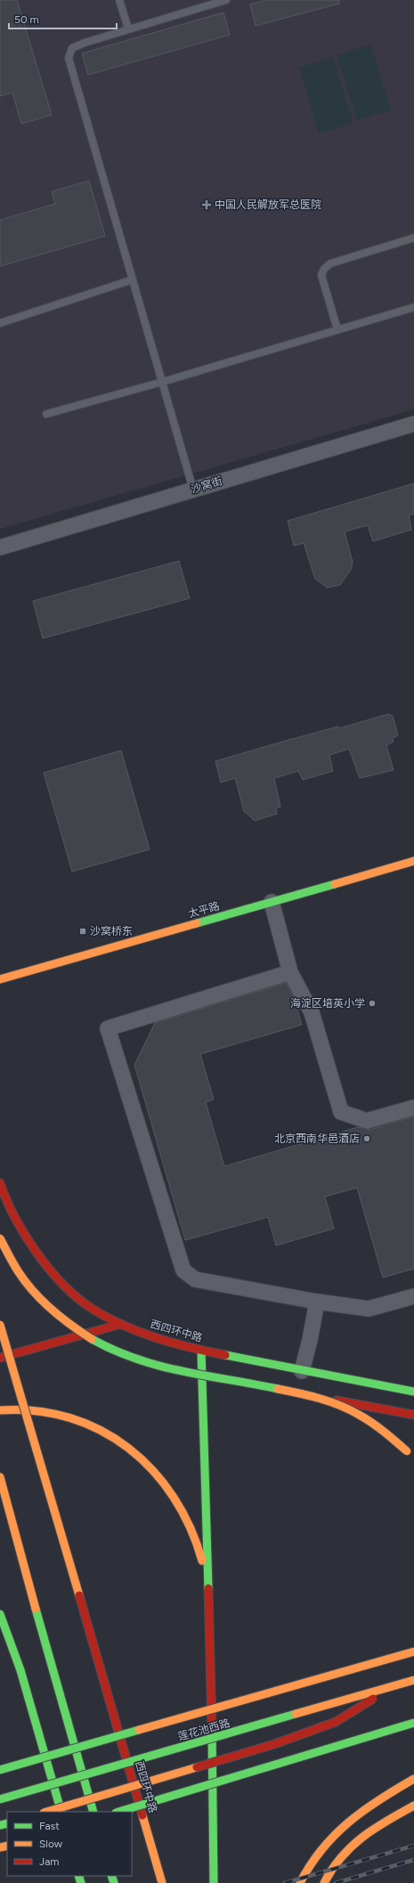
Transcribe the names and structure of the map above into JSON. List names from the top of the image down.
{
  "streets": {
    "main road": ["太平路", "西四环中路", "莲花池西路"],
    "street": ["沙窝街"]
  },
  "places": {
    "health": ["中国人民解放军总医院"],
    "transit": ["沙窝桥东"],
    "other": ["海淀区培英小学", "北京西南华邑酒店"]
  },
  "legend": ["Fast", "Slow", "Jam"],
  "scale_bar": "50 m"
}
